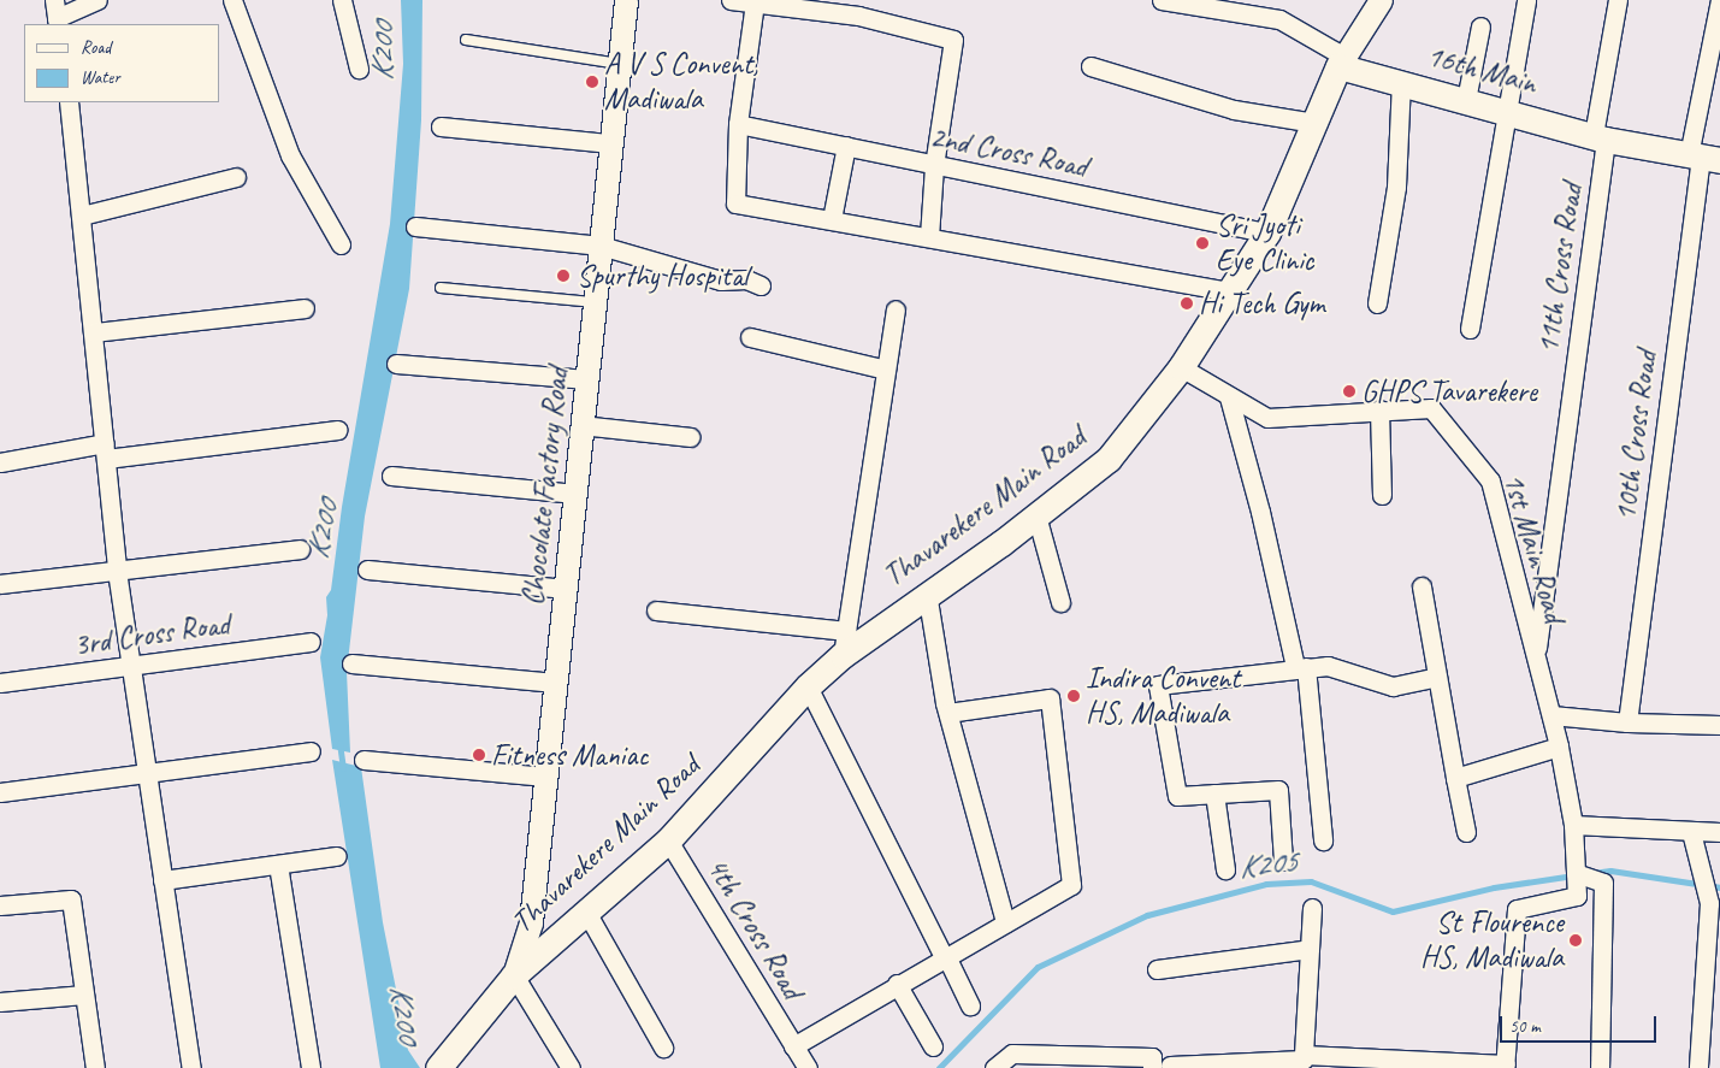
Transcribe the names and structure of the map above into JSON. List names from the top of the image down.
{
  "streets": {
    "main road": ["16th Main", "Thavarekere Main Road"],
    "street": [
      "2nd Cross Road",
      "11th Cross Road",
      "10th Cross Road",
      "Chocolate Factory Road",
      "1st Main Road",
      "3rd Cross Road",
      "4th Cross Road"
    ]
  },
  "crossings": [
    ["16th Main", "11th Cross Road"],
    ["16th Main", "10th Cross Road"],
    ["16th Main", "Thavarekere Main Road"],
    ["2nd Cross Road", "Thavarekere Main Road"],
    ["11th Cross Road", "1st Main Road"],
    ["Chocolate Factory Road", "Thavarekere Main Road"],
    ["Thavarekere Main Road", "1st Main Road"],
    ["Thavarekere Main Road", "4th Cross Road"]
  ],
  "water": ["K200", "K205"],
  "places": [
    "A V S Convent, Madiwala",
    "Sri Jyoti Eye Clinic",
    "Spurthy Hospital",
    "Hi Tech Gym",
    "GHPS Tavarekere",
    "Indira Convent HS, Madiwala",
    "Fitness Maniac",
    "St Flourence HS, Madiwala"
  ],
  "legend": ["Road", "Water"],
  "scale_bar": "50 m"
}
